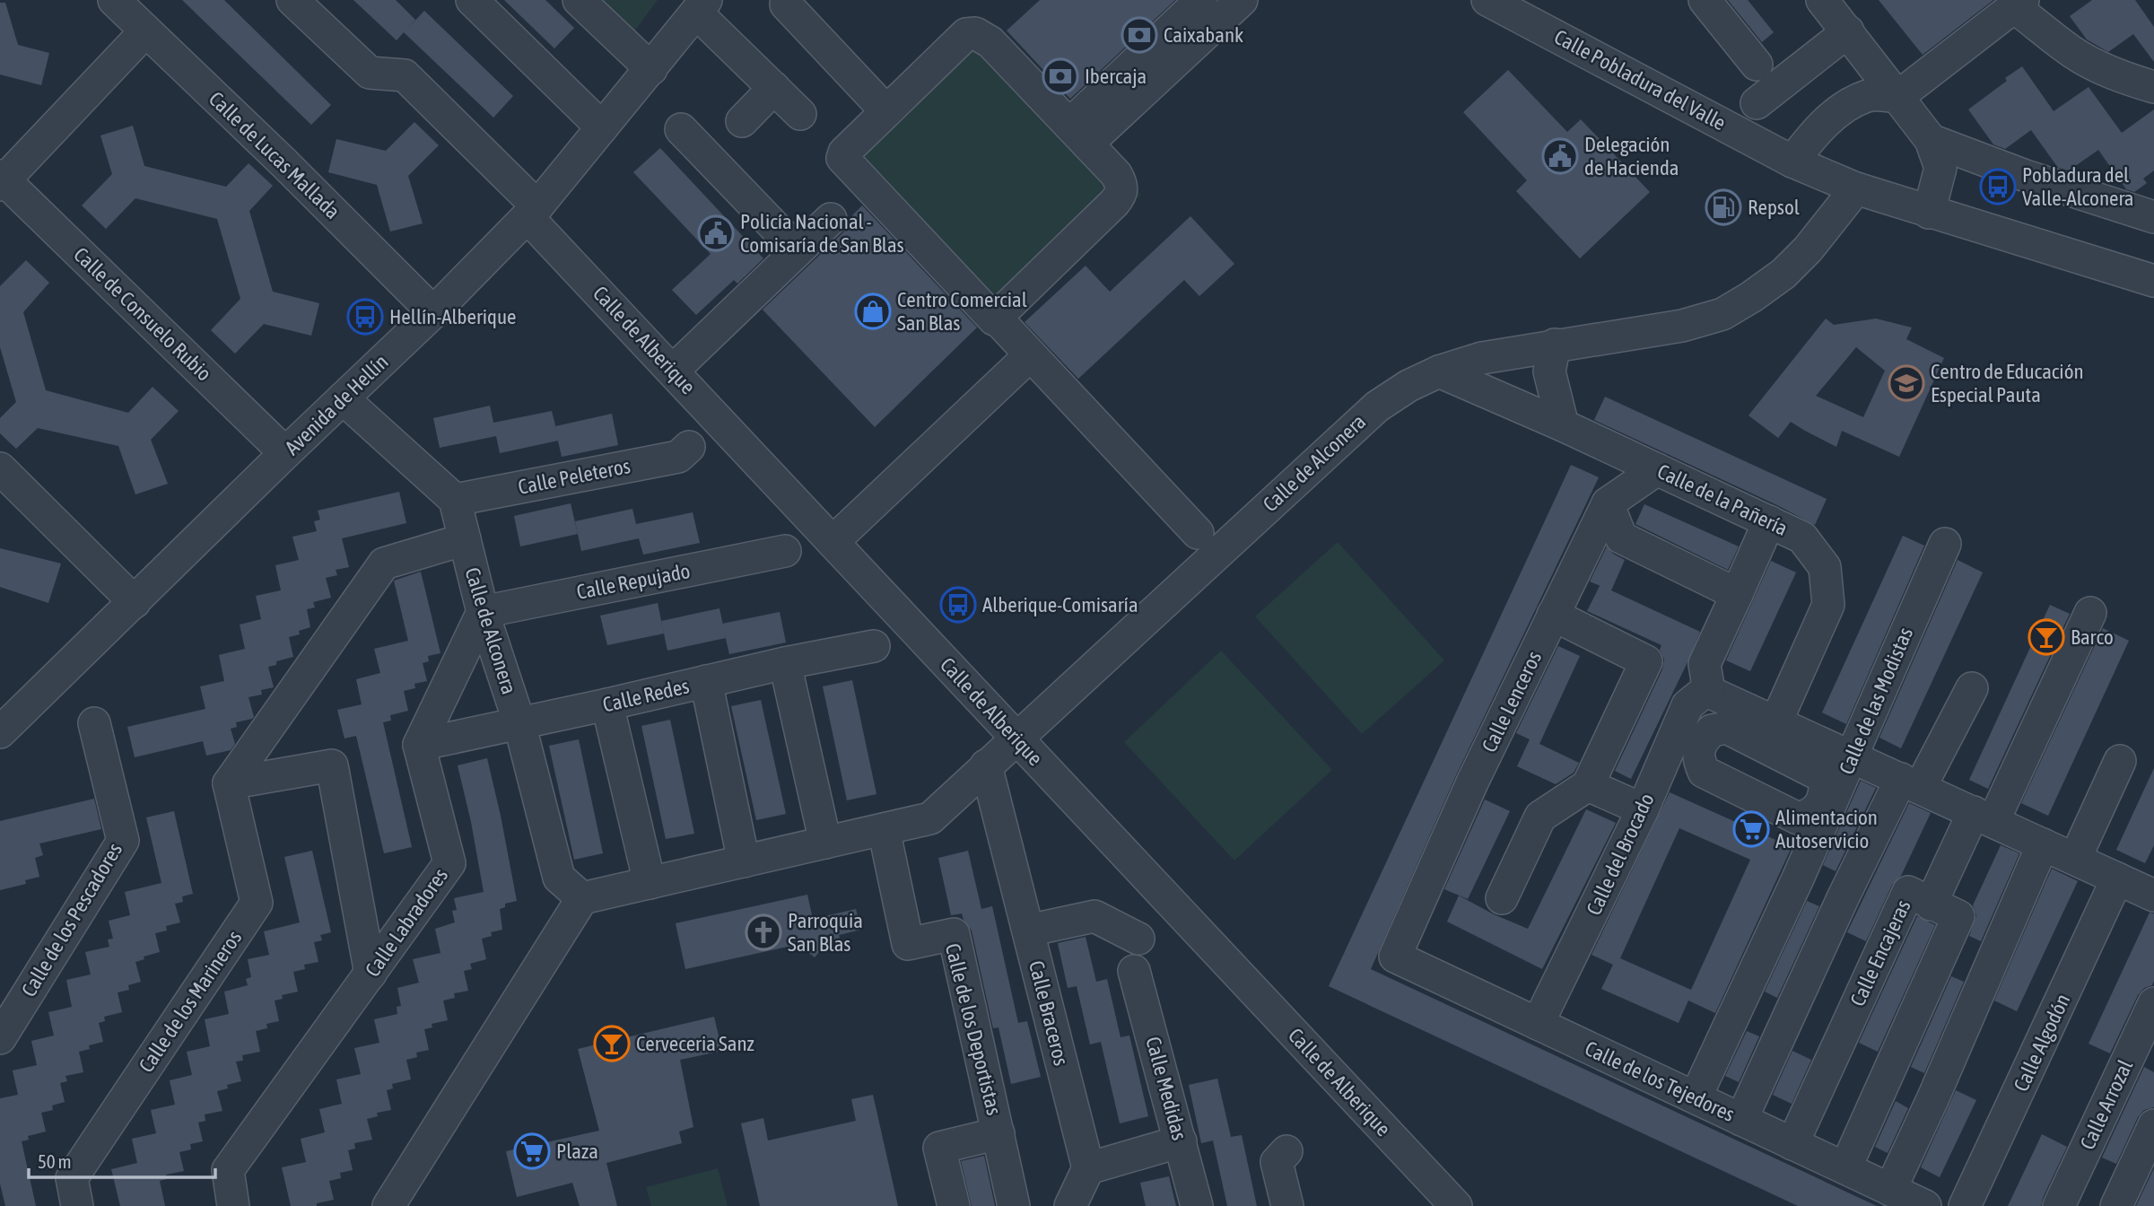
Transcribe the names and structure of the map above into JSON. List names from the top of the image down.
{
  "streets": {
    "street": [
      "Calle Pobladura del Valle",
      "Calle de Lucas Mallada",
      "Calle de Consuelo Rubio",
      "Calle de Alberique",
      "Avenida de Hellín",
      "Calle de Alconera",
      "Calle Peleteros",
      "Calle de la Pañería",
      "Calle Repujado",
      "Calle Redes",
      "Calle de las Modistas",
      "Calle Lenceros",
      "Calle del Brocado",
      "Calle de los Pescadores",
      "Calle Labradores",
      "Calle Encajeras",
      "Calle de los Marineros",
      "Calle Braceros",
      "Calle de los Deportistas",
      "Calle Algodón",
      "Calle de los Tejedores",
      "Calle Medidas",
      "Calle Arrozal"
    ]
  },
  "crossings": [
    ["Calle Pobladura del Valle", "Calle de Alconera"],
    ["Calle de Lucas Mallada", "Avenida de Hellín"],
    ["Calle de Consuelo Rubio", "Avenida de Hellín"],
    ["Calle de Alberique", "Avenida de Hellín"],
    ["Calle de Alberique", "Calle de Alconera"],
    ["Calle de Alconera", "Calle Peleteros"],
    ["Calle de Alconera", "Calle de la Pañería"],
    ["Calle de Alconera", "Calle Repujado"],
    ["Calle de Alconera", "Calle Redes"],
    ["Calle de Alconera", "Calle Braceros"],
    ["Calle de Alconera", "Calle de los Deportistas"],
    ["Calle de la Pañería", "Calle Lenceros"],
    ["Calle Redes", "Calle Labradores"],
    ["Calle de las Modistas", "Calle de los Tejedores"],
    ["Calle Lenceros", "Calle de los Tejedores"],
    ["Calle del Brocado", "Calle de los Tejedores"],
    ["Calle Encajeras", "Calle de los Tejedores"]
  ],
  "places": {
    "bank": ["Caixabank", "Ibercaja"],
    "public building": ["Delegación de Hacienda", "Policía Nacional - Comisaría de San Blas"],
    "bus stop": ["Pobladura del Valle-Alconera", "Hellín-Alberique", "Alberique-Comisaría"],
    "fuel station": ["Repsol"],
    "shop": ["Centro Comercial San Blas"],
    "school or university": ["Centro de Educación Especial Pauta"],
    "bar": ["Barco", "Cerveceria Sanz"],
    "supermarket": ["Alimentacion Autoservicio", "Plaza"],
    "church": ["Parroquia San Blas"]
  },
  "scale_bar": "50 m"
}
